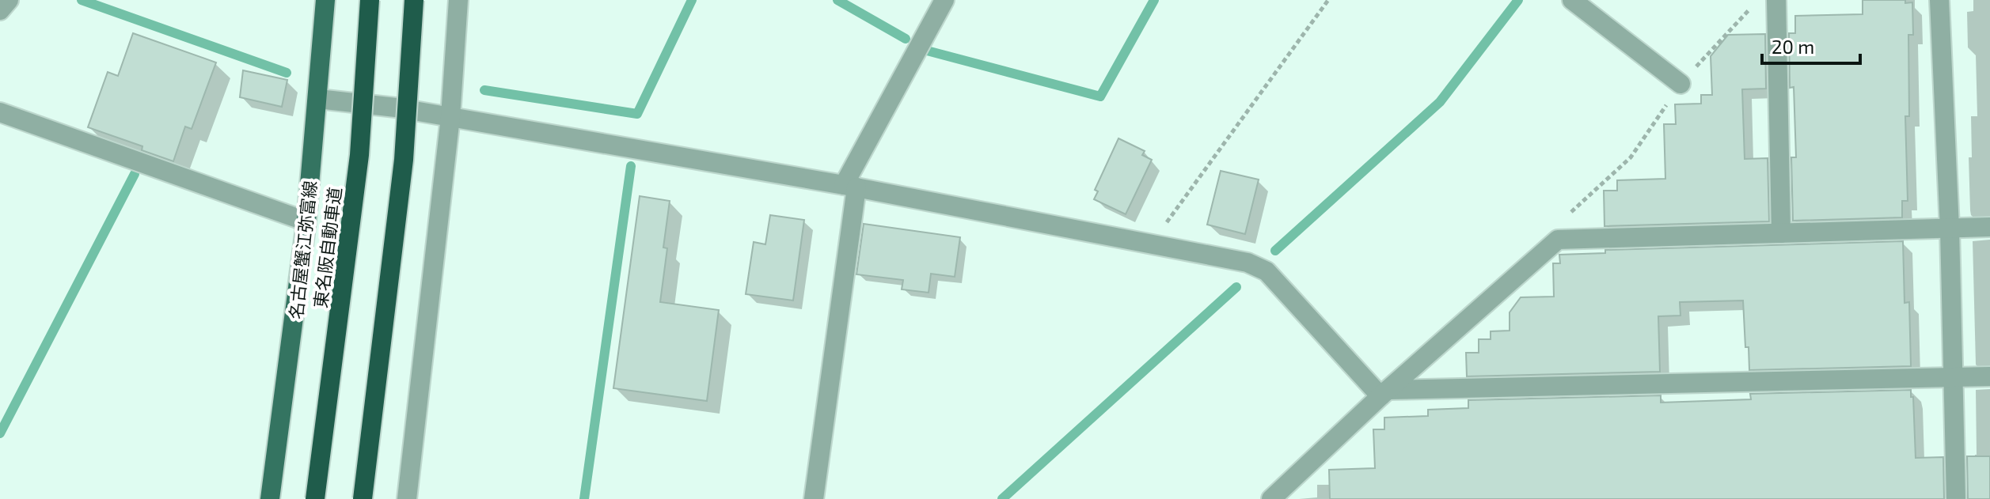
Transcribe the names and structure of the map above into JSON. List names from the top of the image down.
{
  "streets": {
    "highway": ["東名阪自動車道"],
    "main road": ["名古屋蟹江弥富線"]
  },
  "scale_bar": "20 m"
}
